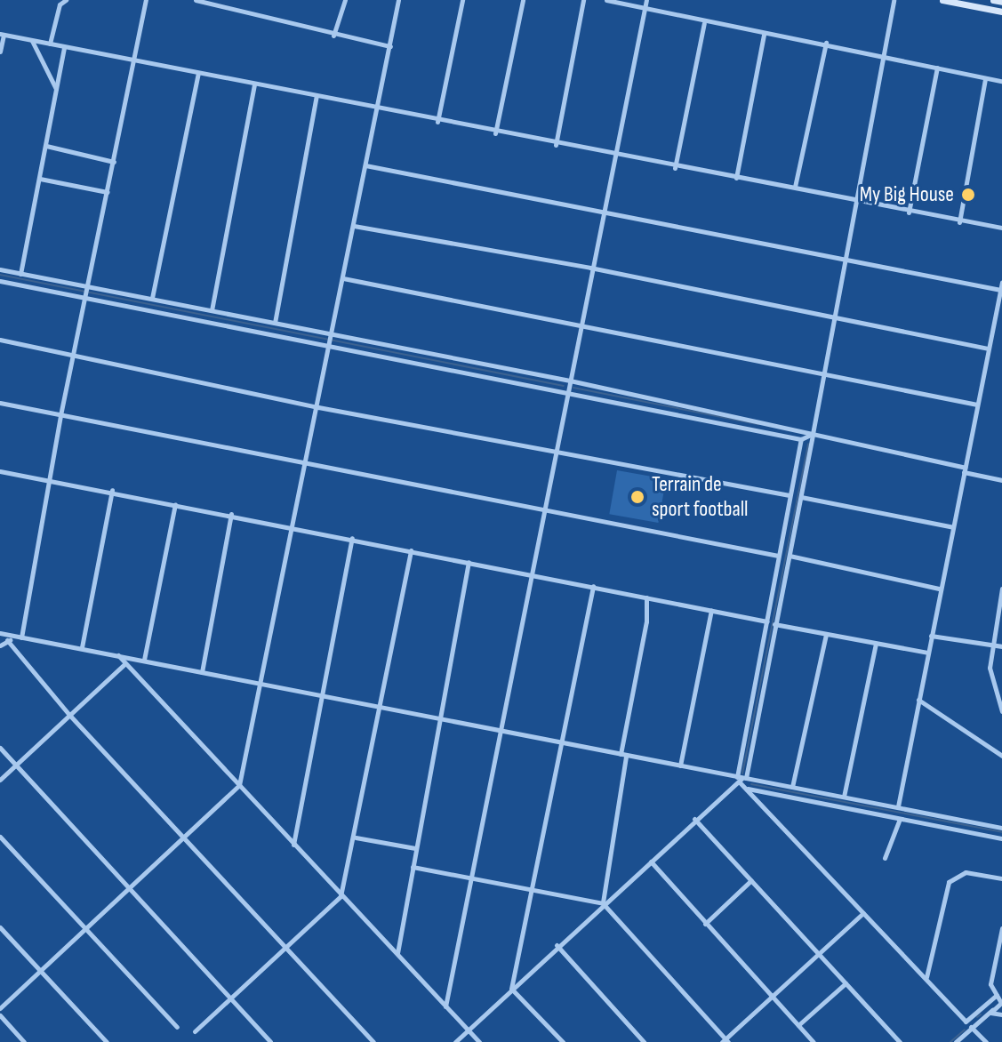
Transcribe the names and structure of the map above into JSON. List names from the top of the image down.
{
  "places": ["My Big House", "Terrain de sport football"]
}
